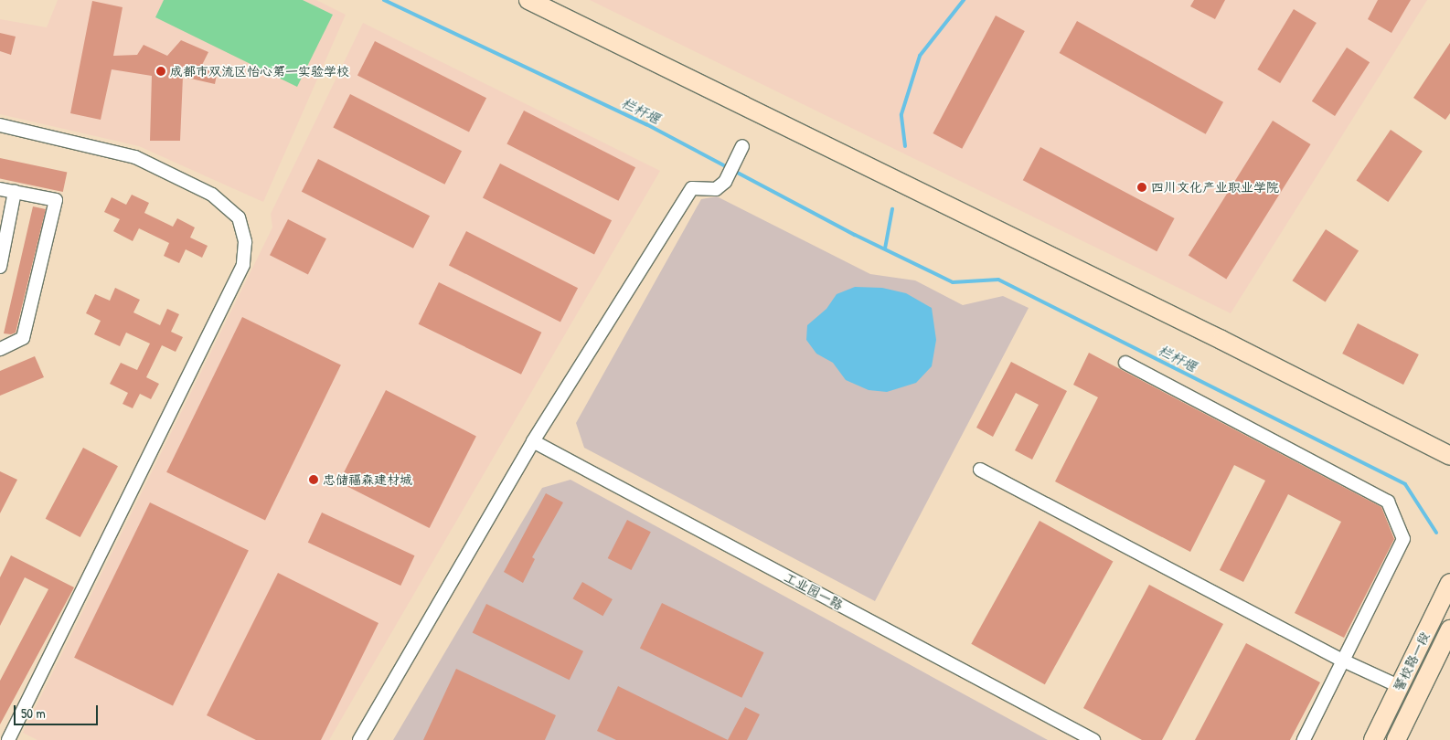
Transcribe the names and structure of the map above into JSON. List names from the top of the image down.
{
  "streets": {
    "street": ["工业园一路", "警校路一段"]
  },
  "water": ["栏杆堰"],
  "places": ["成都市双流区怡心第一实验学校", "四川文化产业职业学院", "忠储福森建材城"],
  "scale_bar": "50 m"
}
